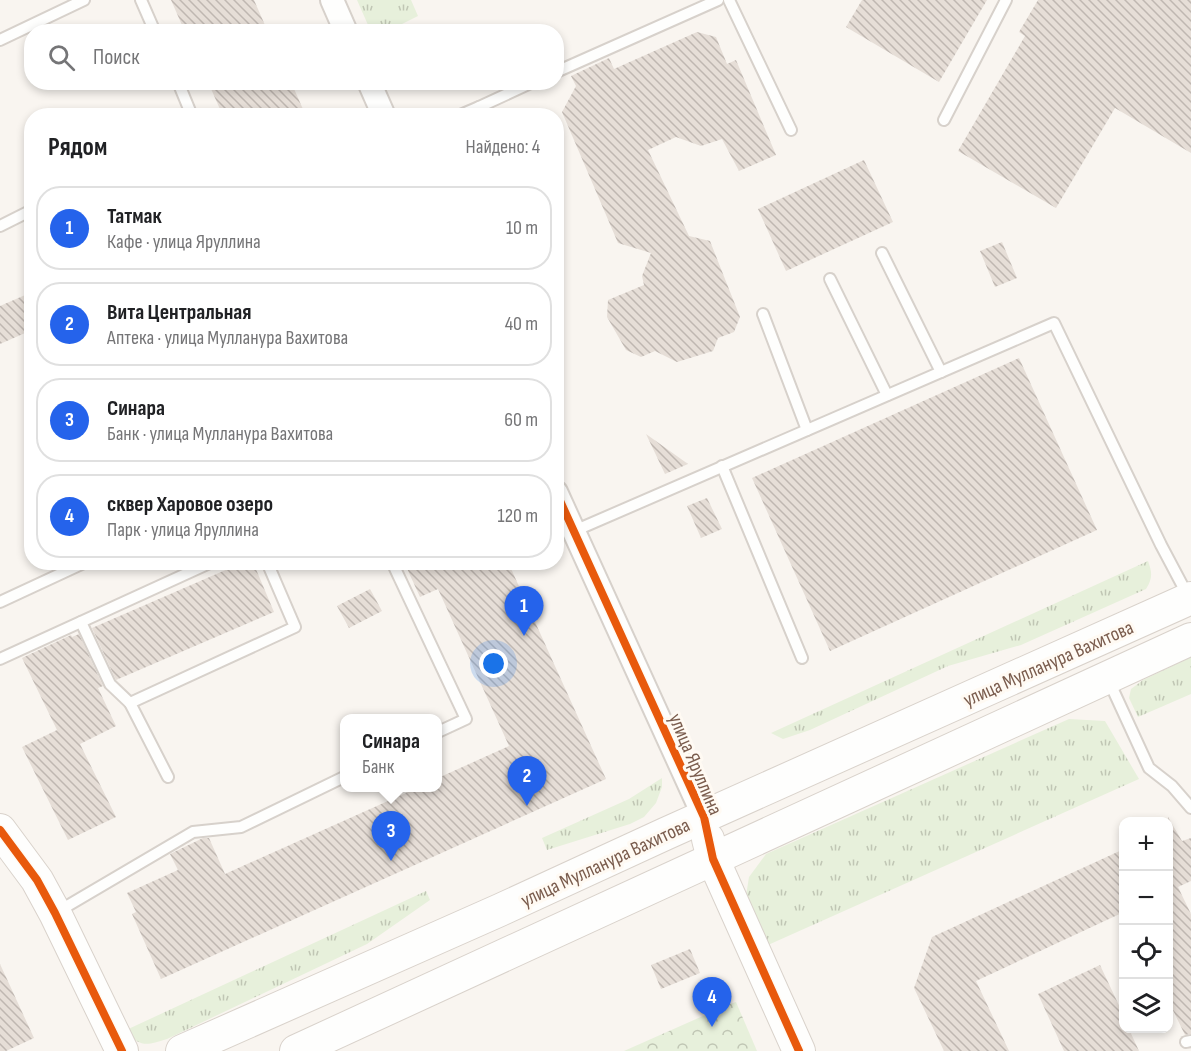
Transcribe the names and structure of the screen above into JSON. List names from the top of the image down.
{
  "streets": {
    "main road": ["улица Мулланура Вахитова", "улица Яруллина"]
  },
  "crossings": [
    ["улица Мулланура Вахитова", "улица Яруллина"]
  ],
  "page": {
    "search": "Поиск",
    "heading": ["Рядом", "Найдено: 4"],
    "list": [
      {
        "mark": "1",
        "name": "Татмак",
        "note": "Кафе · улица Яруллина",
        "value": "10 m"
      },
      {
        "mark": "2",
        "name": "Вита Центральная",
        "note": "Аптека · улица Мулланура Вахитова",
        "value": "40 m"
      },
      {
        "mark": "3",
        "name": "Синара",
        "note": "Банк · улица Мулланура Вахитова",
        "value": "60 m"
      },
      {
        "mark": "4",
        "name": "сквер Харовое озеро",
        "note": "Парк · улица Яруллина",
        "value": "120 m"
      }
    ],
    "pins": [
      "1",
      "2",
      "3",
      "4"
    ],
    "popup": ["Синара", "Банк"],
    "map_buttons": ["+", "−"]
  }
}
